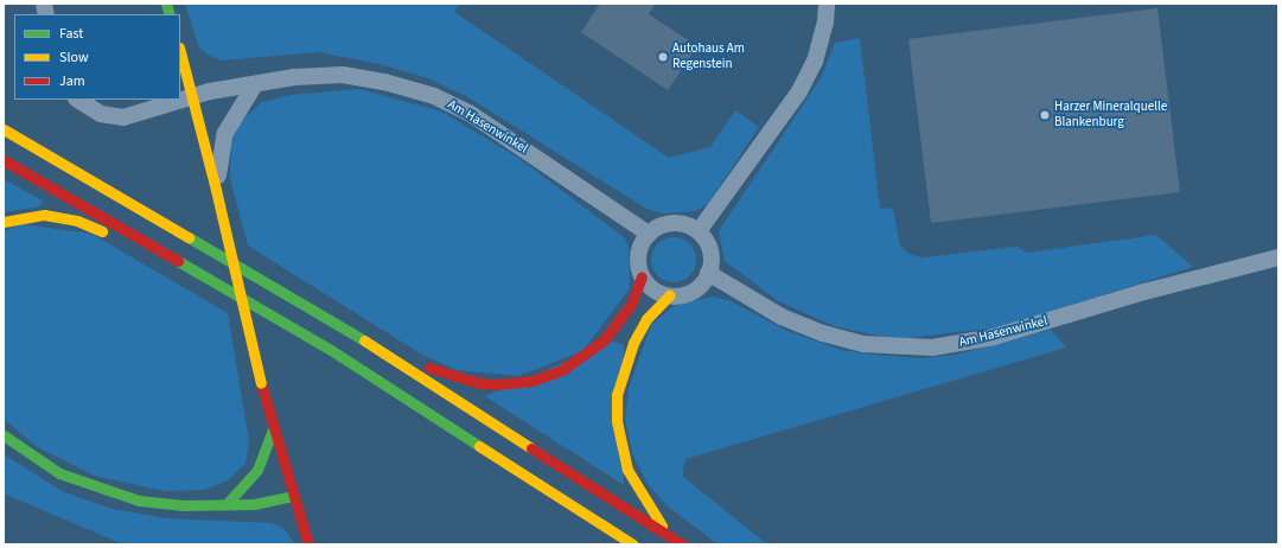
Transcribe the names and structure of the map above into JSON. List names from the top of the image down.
{
  "streets": {
    "street": ["Am Hasenwinkel"]
  },
  "places": ["Autohaus Am Regenstein", "Harzer Mineralquelle Blankenburg"],
  "legend": ["Fast", "Slow", "Jam"]
}
